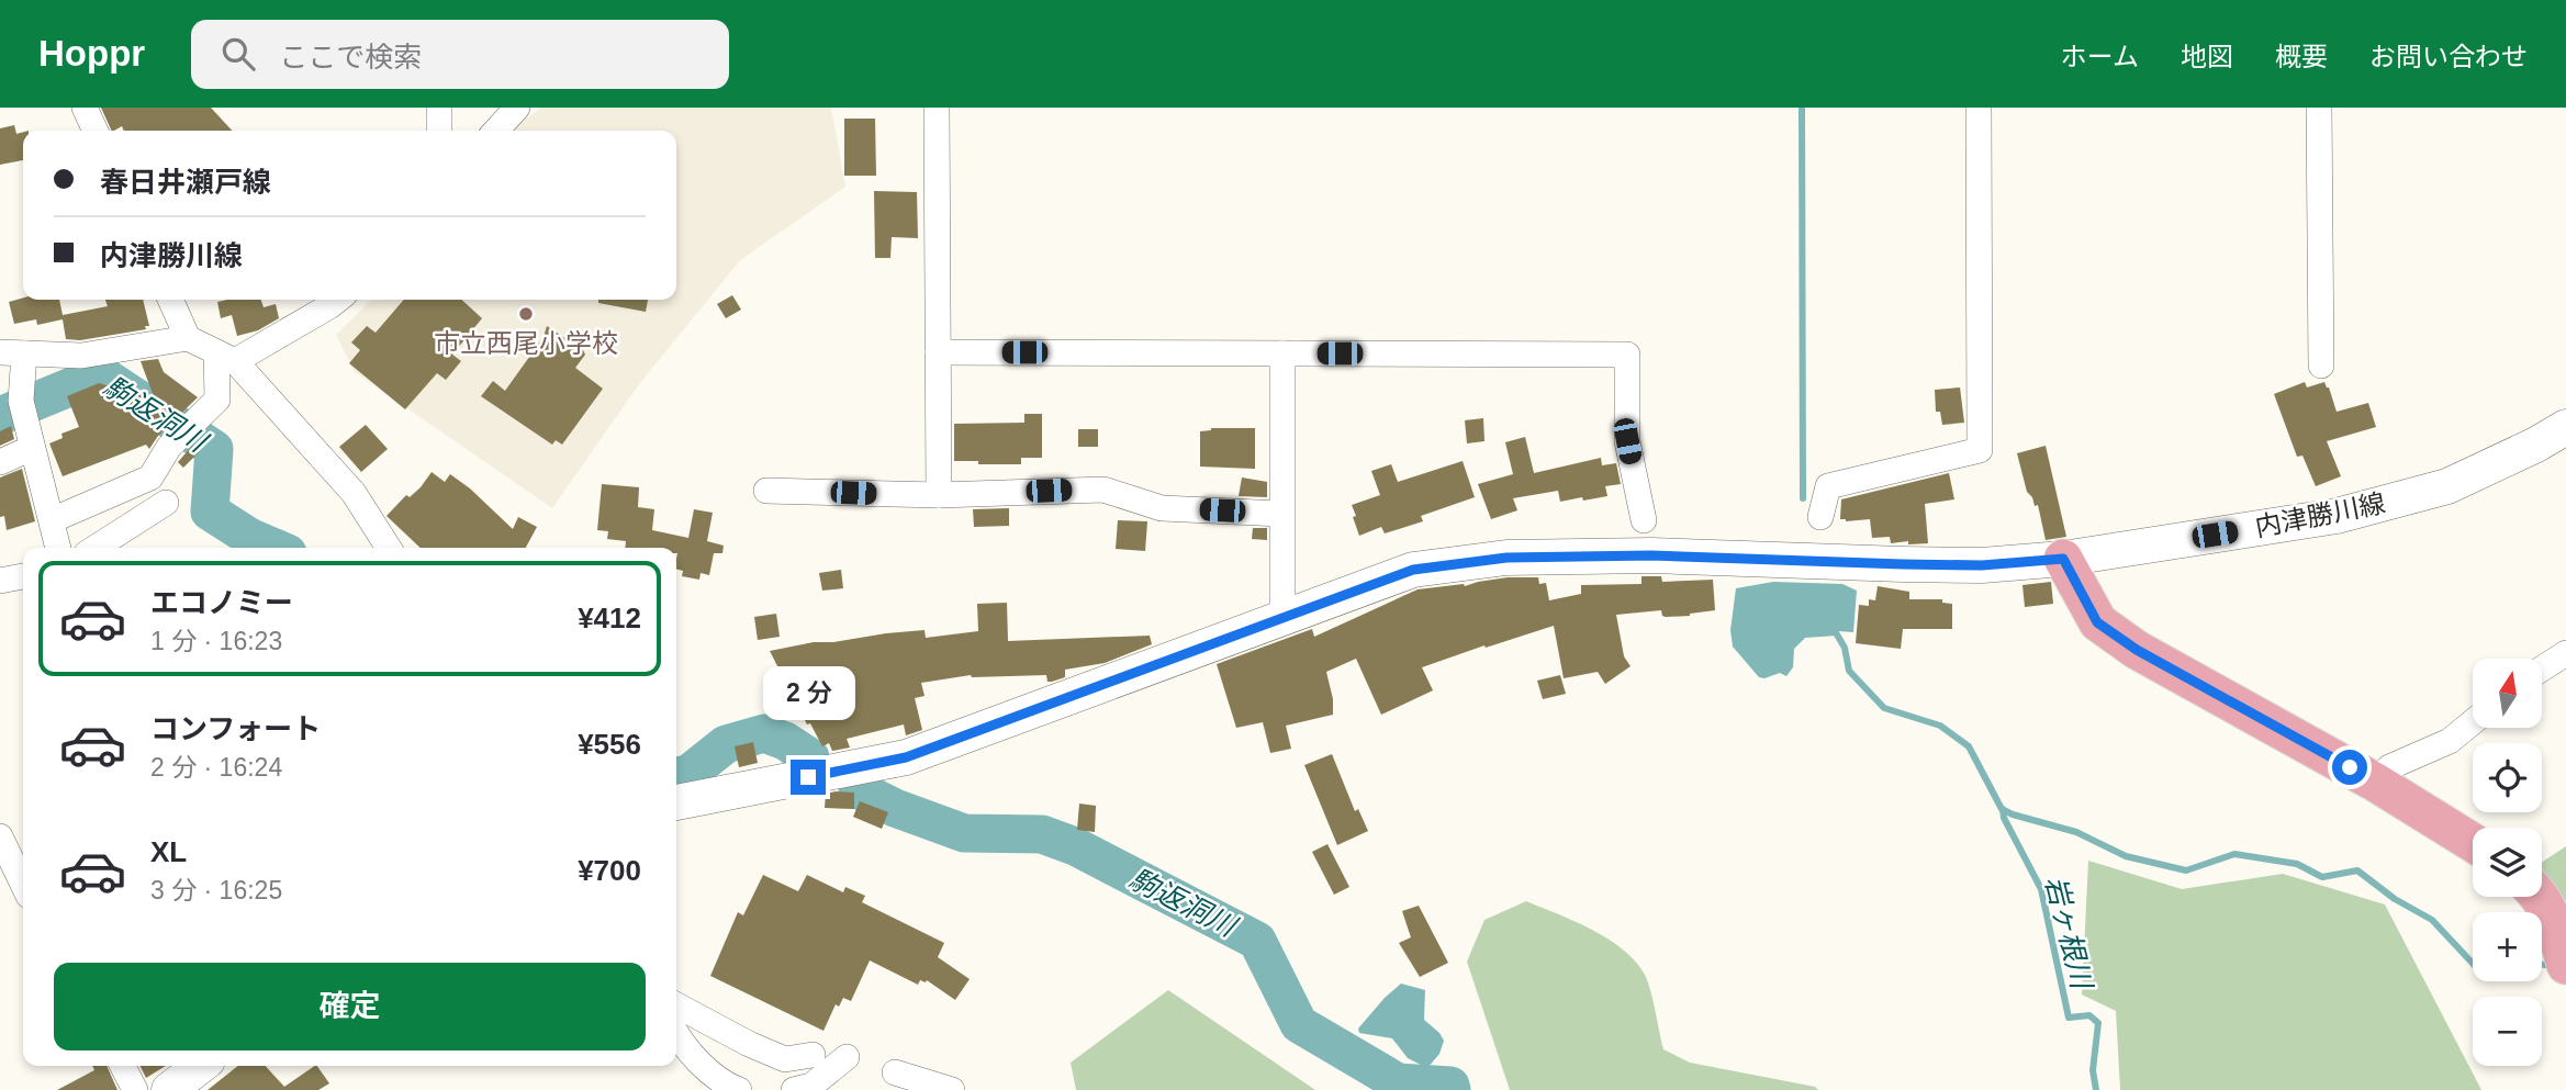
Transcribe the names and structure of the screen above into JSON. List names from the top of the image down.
{
  "streets": {
    "main road": ["内津勝川線"]
  },
  "water": ["駒返洞川", "岩ヶ根川"],
  "places": ["市立西尾小学校"],
  "north": "top",
  "page": {
    "header": "Hoppr",
    "search": "ここで検索",
    "nav": [
      "ホーム",
      "地図",
      "概要",
      "お問い合わせ"
    ],
    "banner": ["春日井瀬戸線", "内津勝川線"],
    "list": [
      {
        "name": "エコノミー",
        "note": "1 分 · 16:23",
        "value": "¥412"
      },
      {
        "name": "コンフォート",
        "note": "2 分 · 16:24",
        "value": "¥556"
      },
      {
        "name": "XL",
        "note": "3 分 · 16:25",
        "value": "¥700"
      }
    ],
    "map_buttons": ["+", "−"],
    "bubble": "2 分",
    "buttons": "確定"
  }
}
